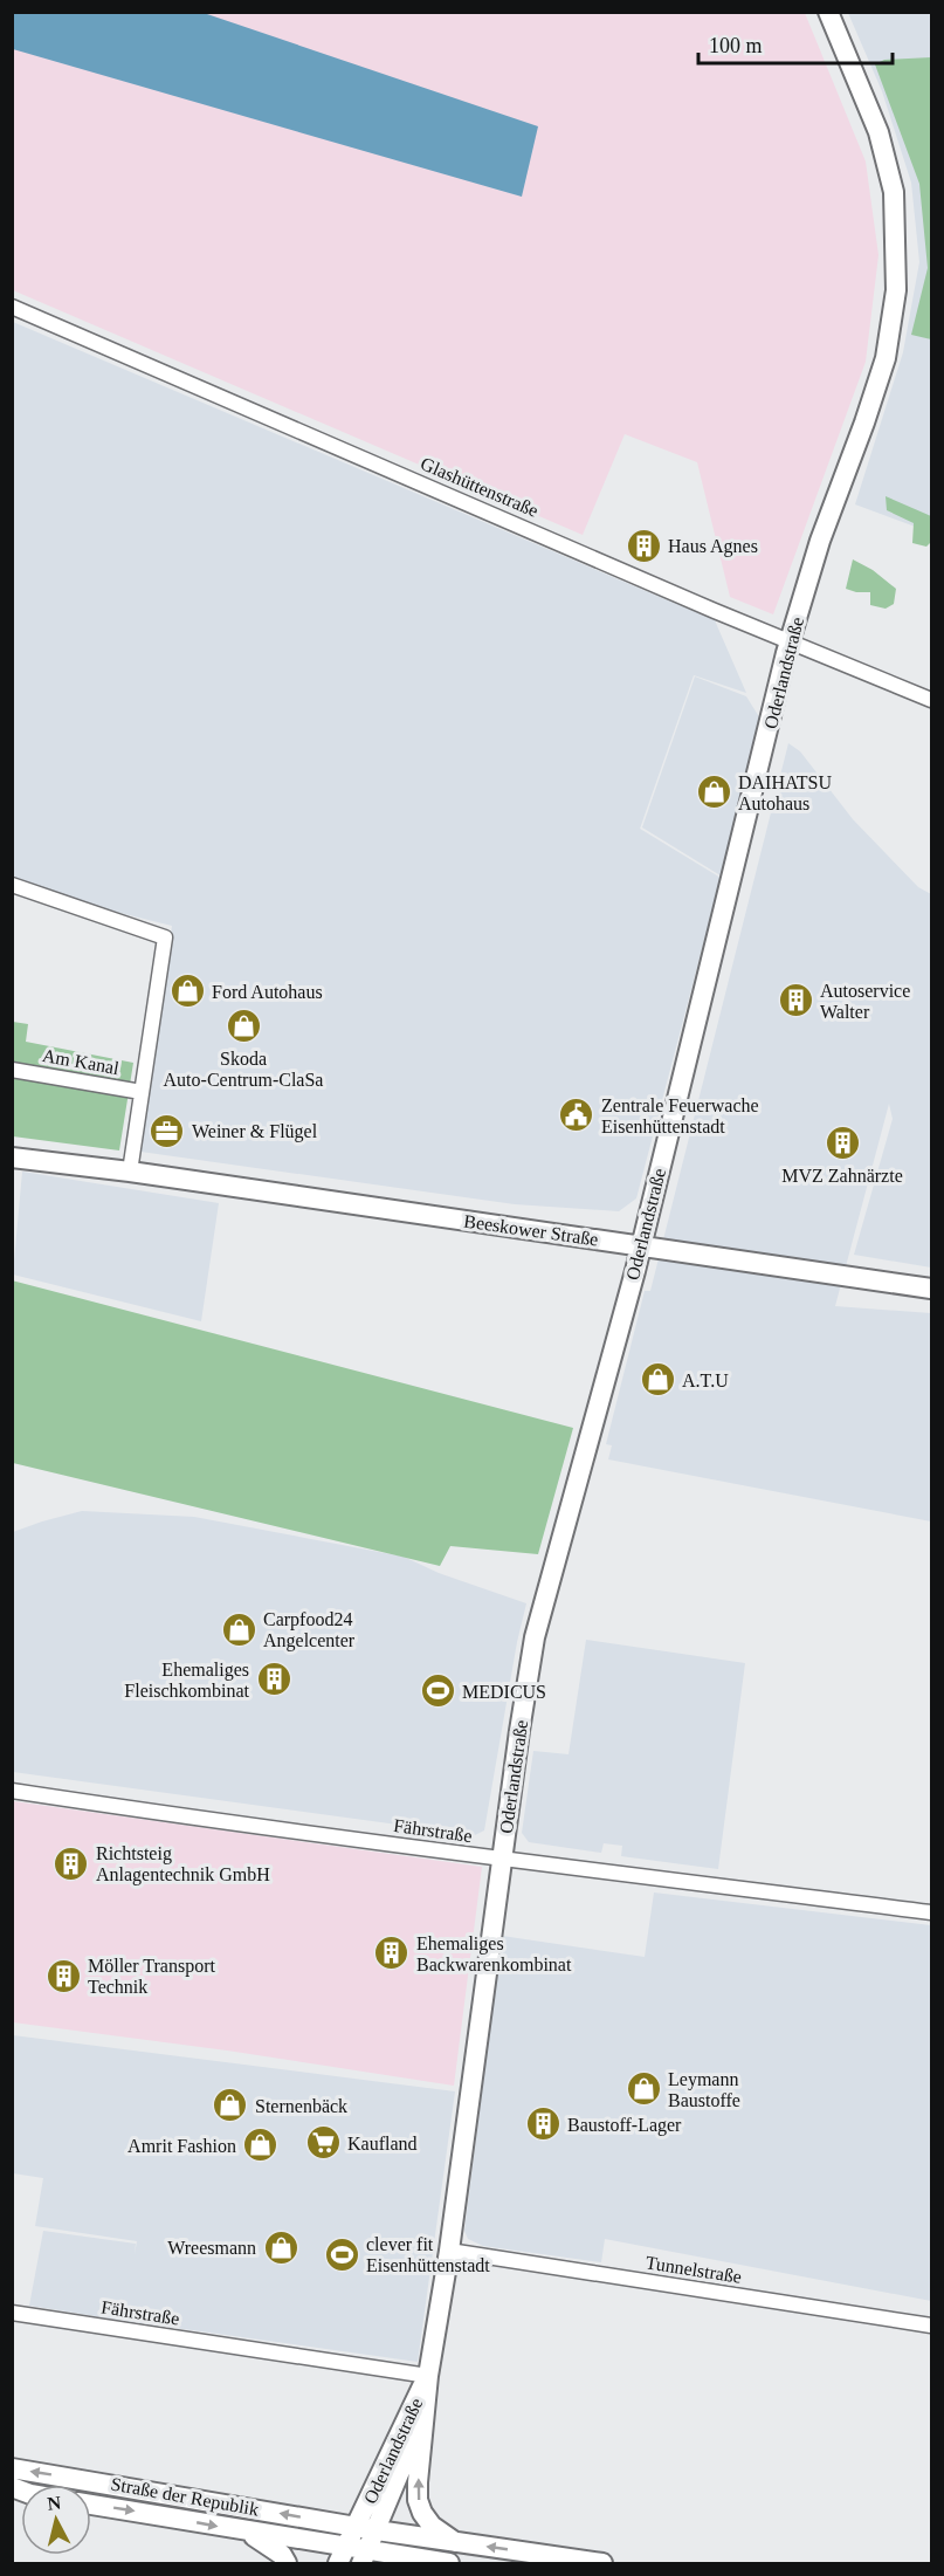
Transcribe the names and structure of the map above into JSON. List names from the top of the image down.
{
  "streets": {
    "street": [
      "Glashüttenstraße",
      "Oderlandstraße",
      "Am Kanal",
      "Beeskower Straße",
      "Fährstraße",
      "Tunnelstraße",
      "Straße der Republik"
    ]
  },
  "crossings": [
    ["Glashüttenstraße", "Oderlandstraße"],
    ["Oderlandstraße", "Beeskower Straße"],
    ["Oderlandstraße", "Fährstraße"],
    ["Oderlandstraße", "Tunnelstraße"],
    ["Oderlandstraße", "Straße der Republik"]
  ],
  "places": {
    "building": [
      "Haus Agnes",
      "Autoservice Walter",
      "MVZ Zahnärzte",
      "Ehemaliges Fleischkombinat",
      "Richtsteig Anlagentechnik GmbH",
      "Ehemaliges Backwarenkombinat",
      "Möller Transport Technik",
      "Baustoff-Lager"
    ],
    "shop": [
      "DAIHATSU Autohaus",
      "Ford Autohaus",
      "Skoda Auto-Centrum-ClaSa",
      "A.T.U",
      "Carpfood24 Angelcenter",
      "Leymann Baustoffe",
      "Sternenbäck",
      "Amrit Fashion",
      "Wreesmann"
    ],
    "public building": ["Zentrale Feuerwache Eisenhüttenstadt"],
    "office": ["Weiner & Flügel"],
    "sports": ["MEDICUS", "clever fit Eisenhüttenstadt"],
    "supermarket": ["Kaufland"]
  },
  "scale_bar": "100 m",
  "north": "top"
}
